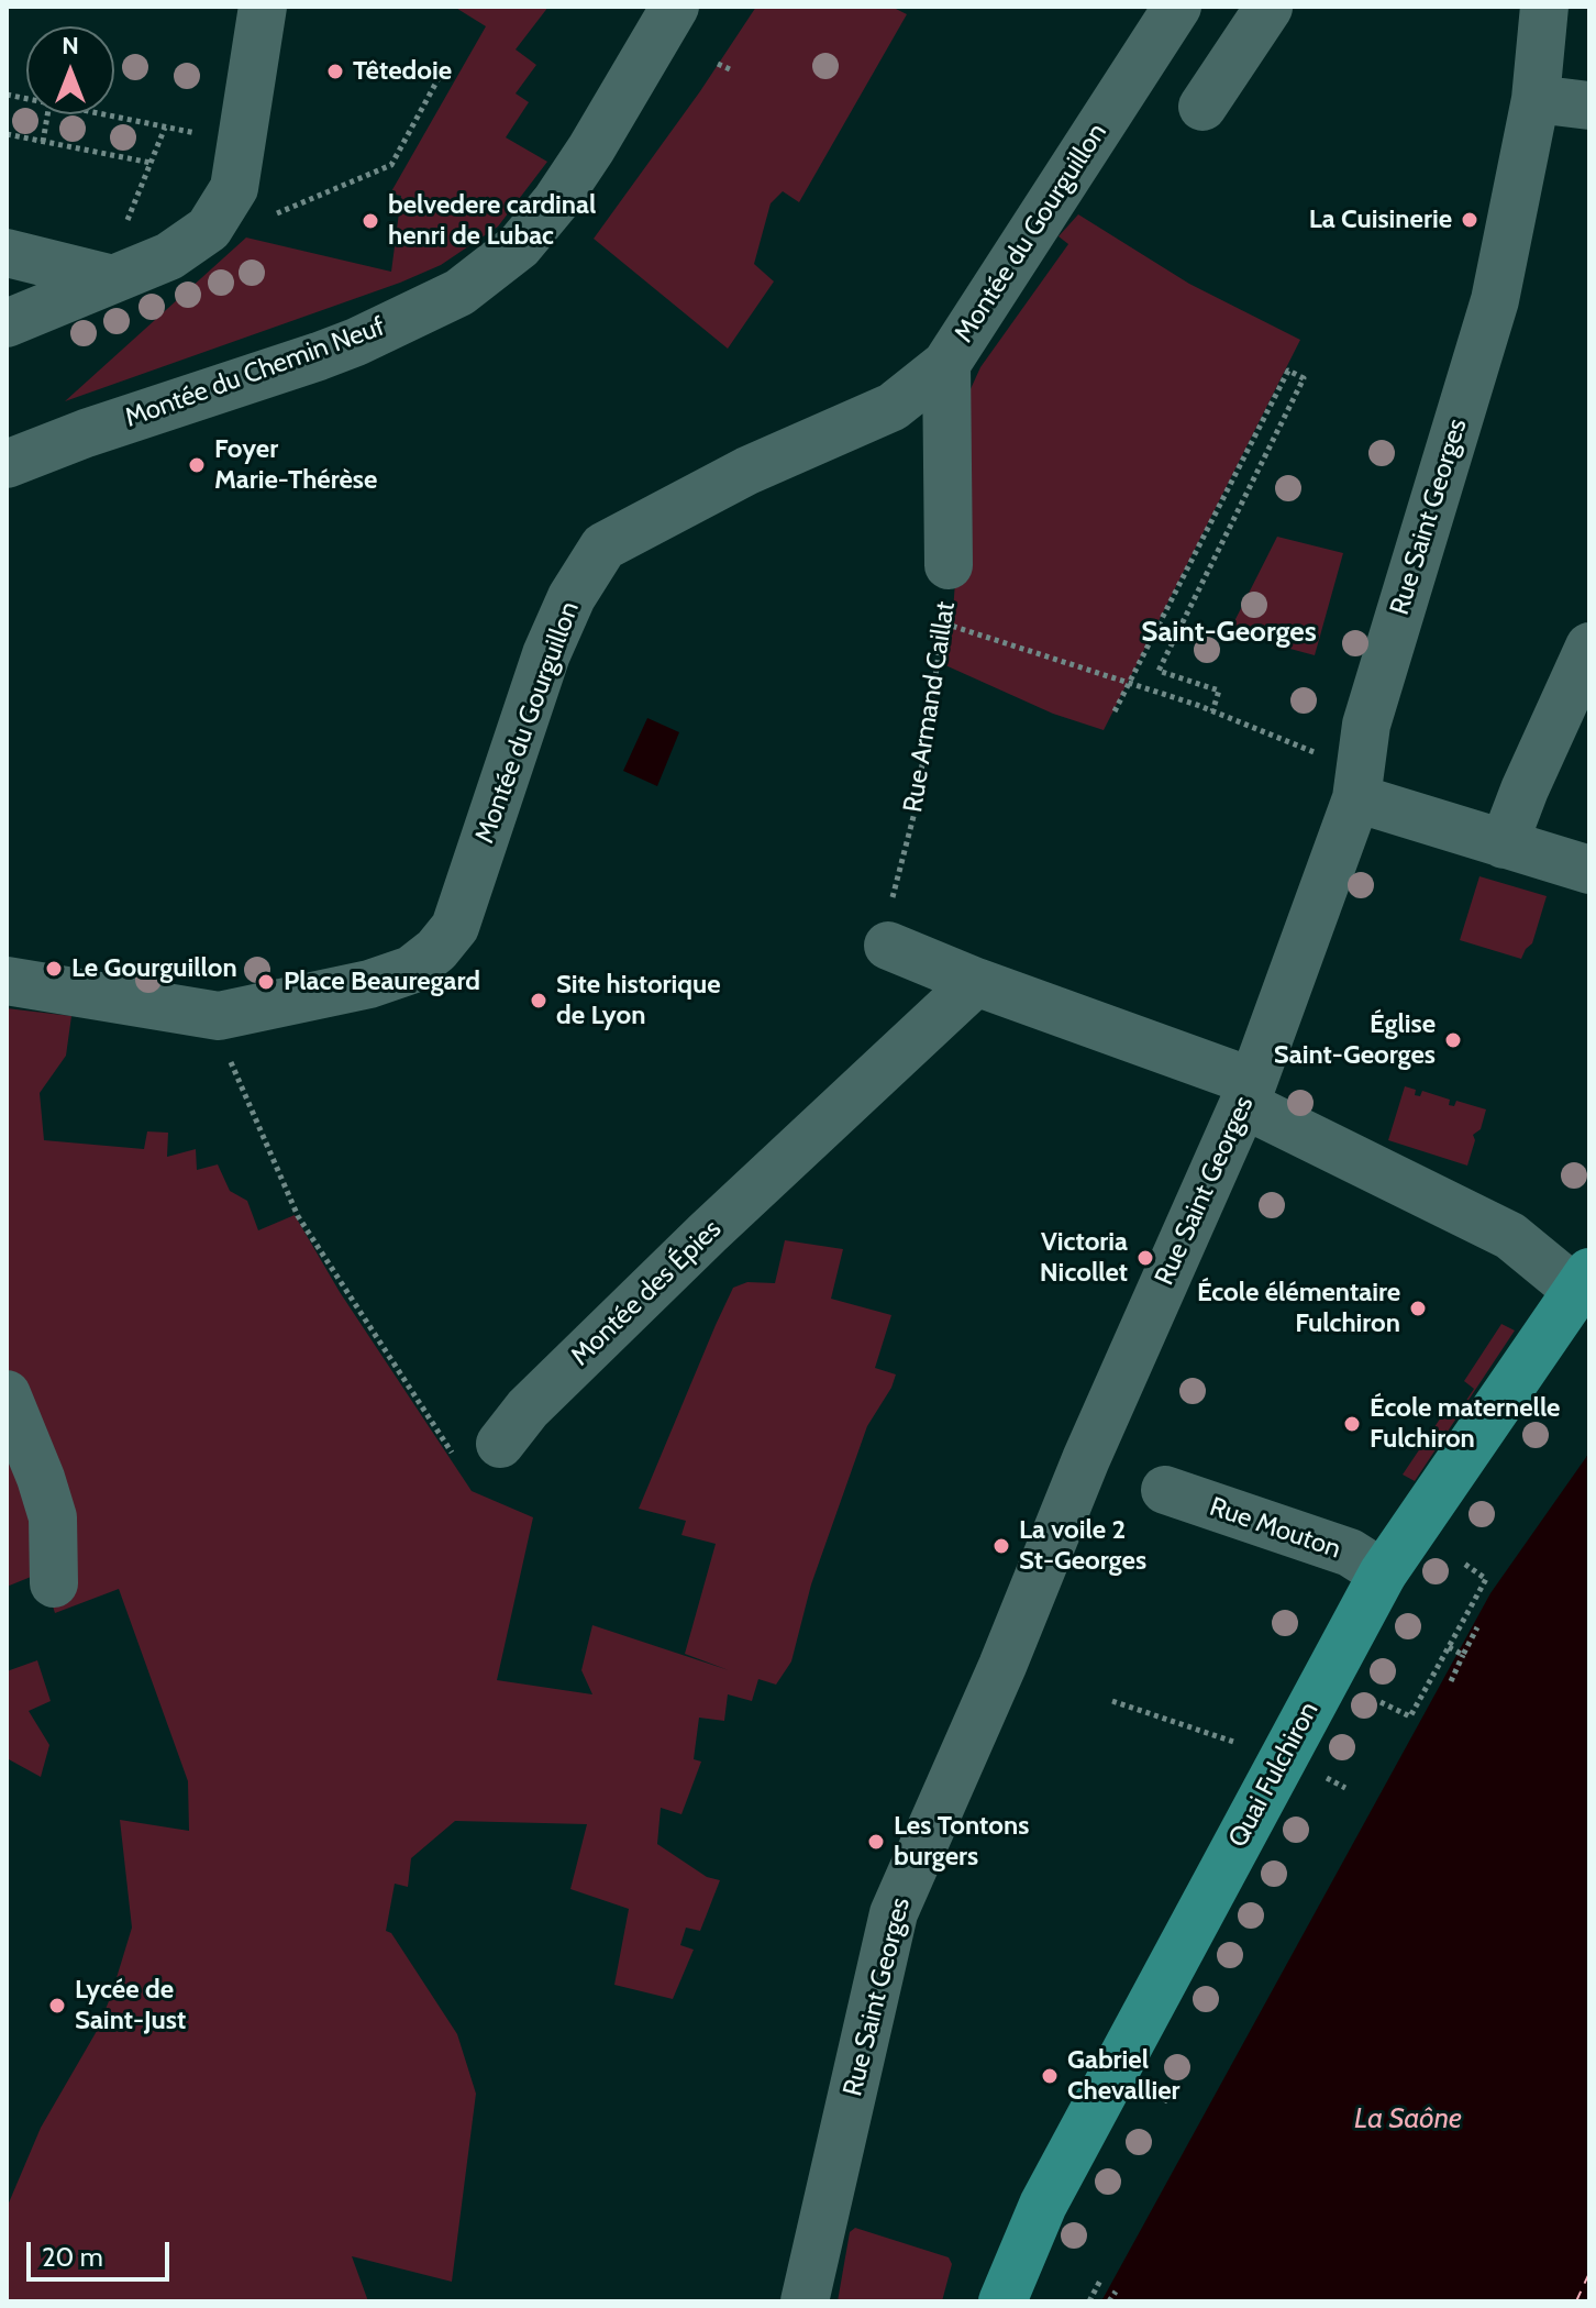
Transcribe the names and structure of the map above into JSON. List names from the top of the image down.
{
  "streets": {
    "main road": ["Quai Fulchiron"],
    "street": [
      "Montée du Gourguillon",
      "Montée du Chemin Neuf",
      "Rue Saint Georges",
      "Rue Armand Caillat",
      "Montée des Épies",
      "Rue Mouton"
    ]
  },
  "crossings": [
    ["Montée du Gourguillon", "Rue Armand Caillat"],
    ["Rue Mouton", "Quai Fulchiron"]
  ],
  "districts": ["Saint-Georges"],
  "water": ["La Saône"],
  "places": [
    "Têtedoie",
    "La Cuisinerie",
    "belvedere cardinal henri de Lubac",
    "Foyer Marie-Thérèse",
    "Le Gourguillon",
    "Place Beauregard",
    "Site historique de Lyon",
    "Église Saint-Georges",
    "Victoria Nicollet",
    "École élémentaire Fulchiron",
    "École maternelle Fulchiron",
    "La voile 2 St-Georges",
    "Les Tontons burgers",
    "Lycée de Saint-Just",
    "Gabriel Chevallier"
  ],
  "scale_bar": "20 m",
  "north": "top"
}
